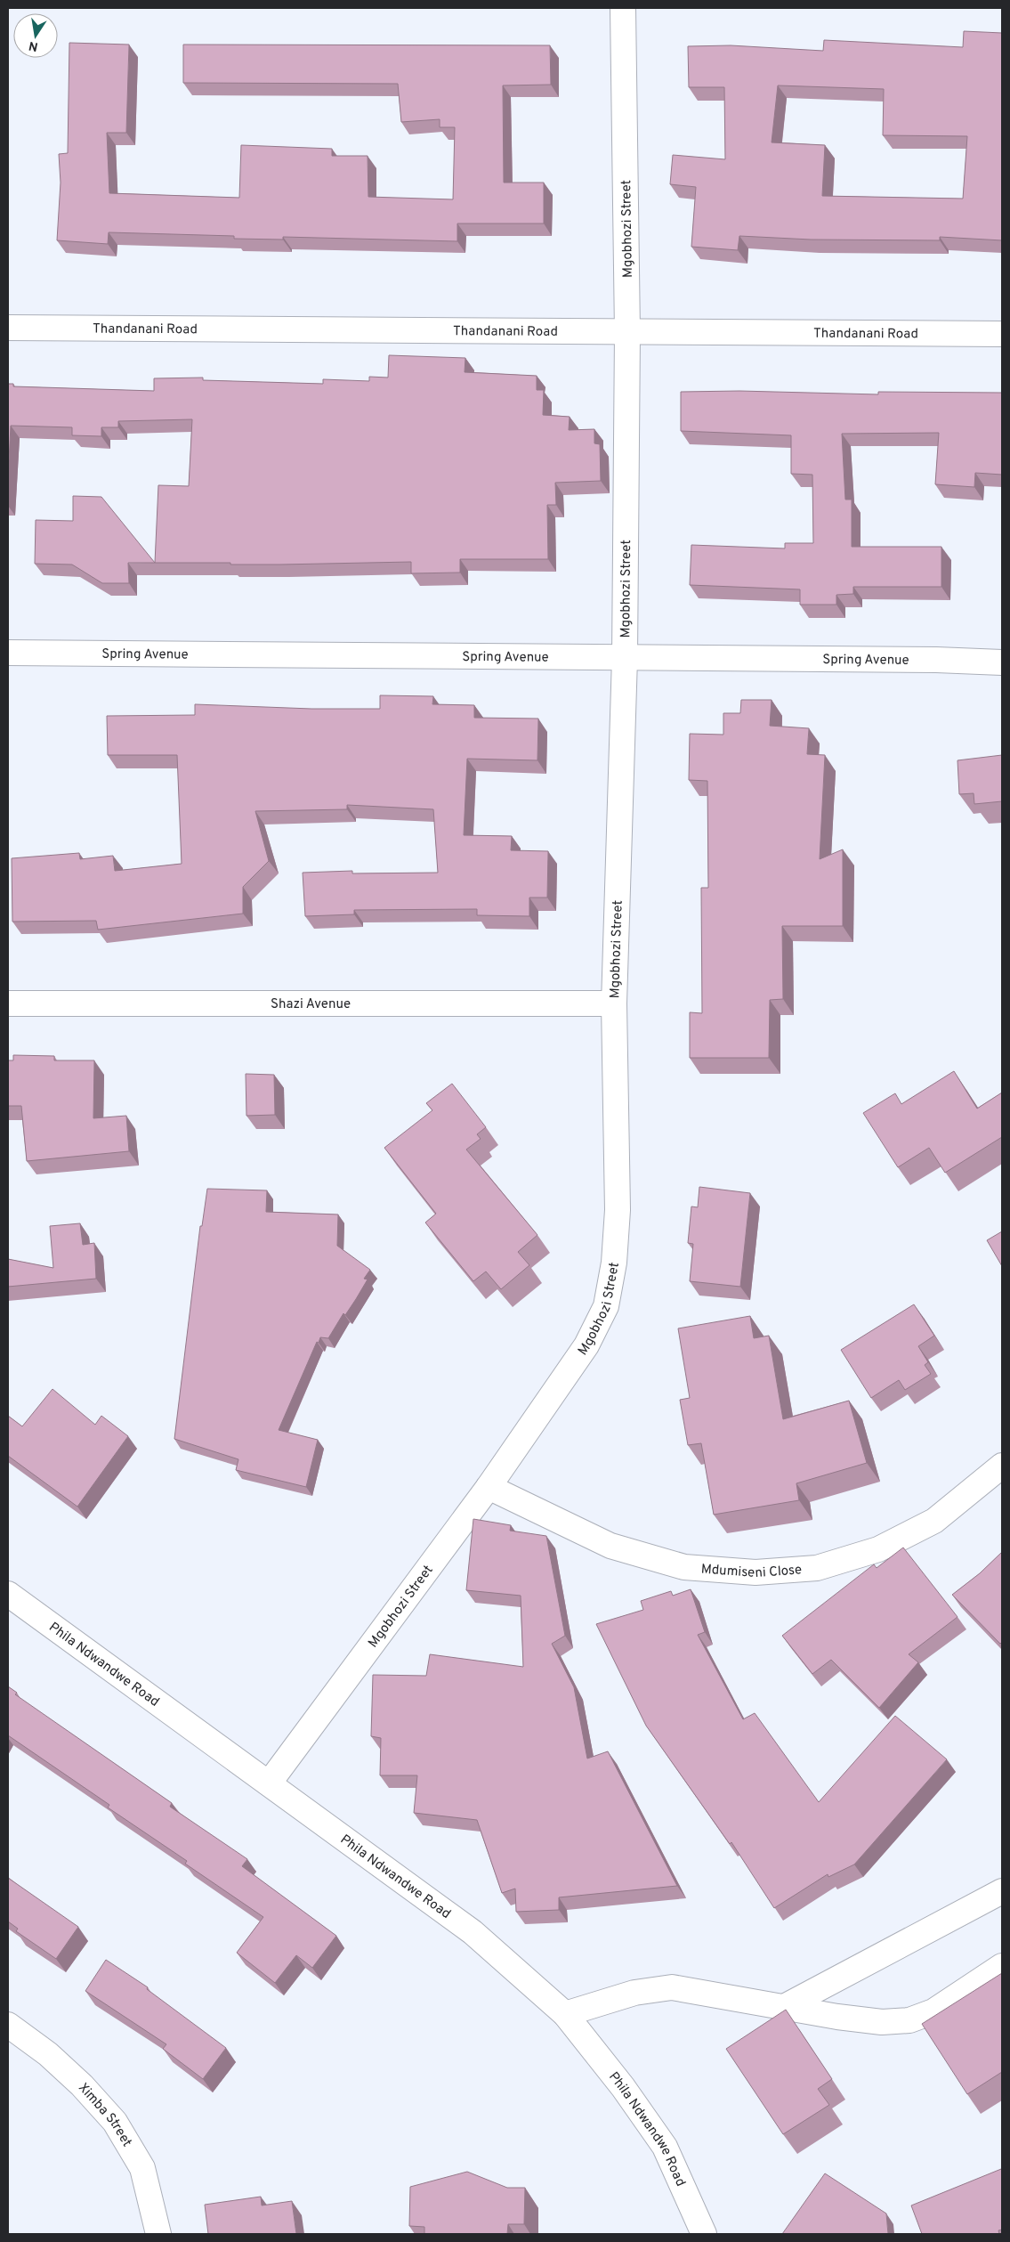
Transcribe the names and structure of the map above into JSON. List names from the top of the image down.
{
  "streets": {
    "street": [
      "Mgobhozi Street",
      "Thandanani Road",
      "Spring Avenue",
      "Shazi Avenue",
      "Mdumiseni Close",
      "Phila Ndwandwe Road",
      "Ximba Street"
    ]
  },
  "crossings": [
    ["Mgobhozi Street", "Thandanani Road"],
    ["Mgobhozi Street", "Spring Avenue"],
    ["Mgobhozi Street", "Shazi Avenue"],
    ["Mgobhozi Street", "Mdumiseni Close"],
    ["Mgobhozi Street", "Phila Ndwandwe Road"]
  ],
  "north": "bottom"
}
